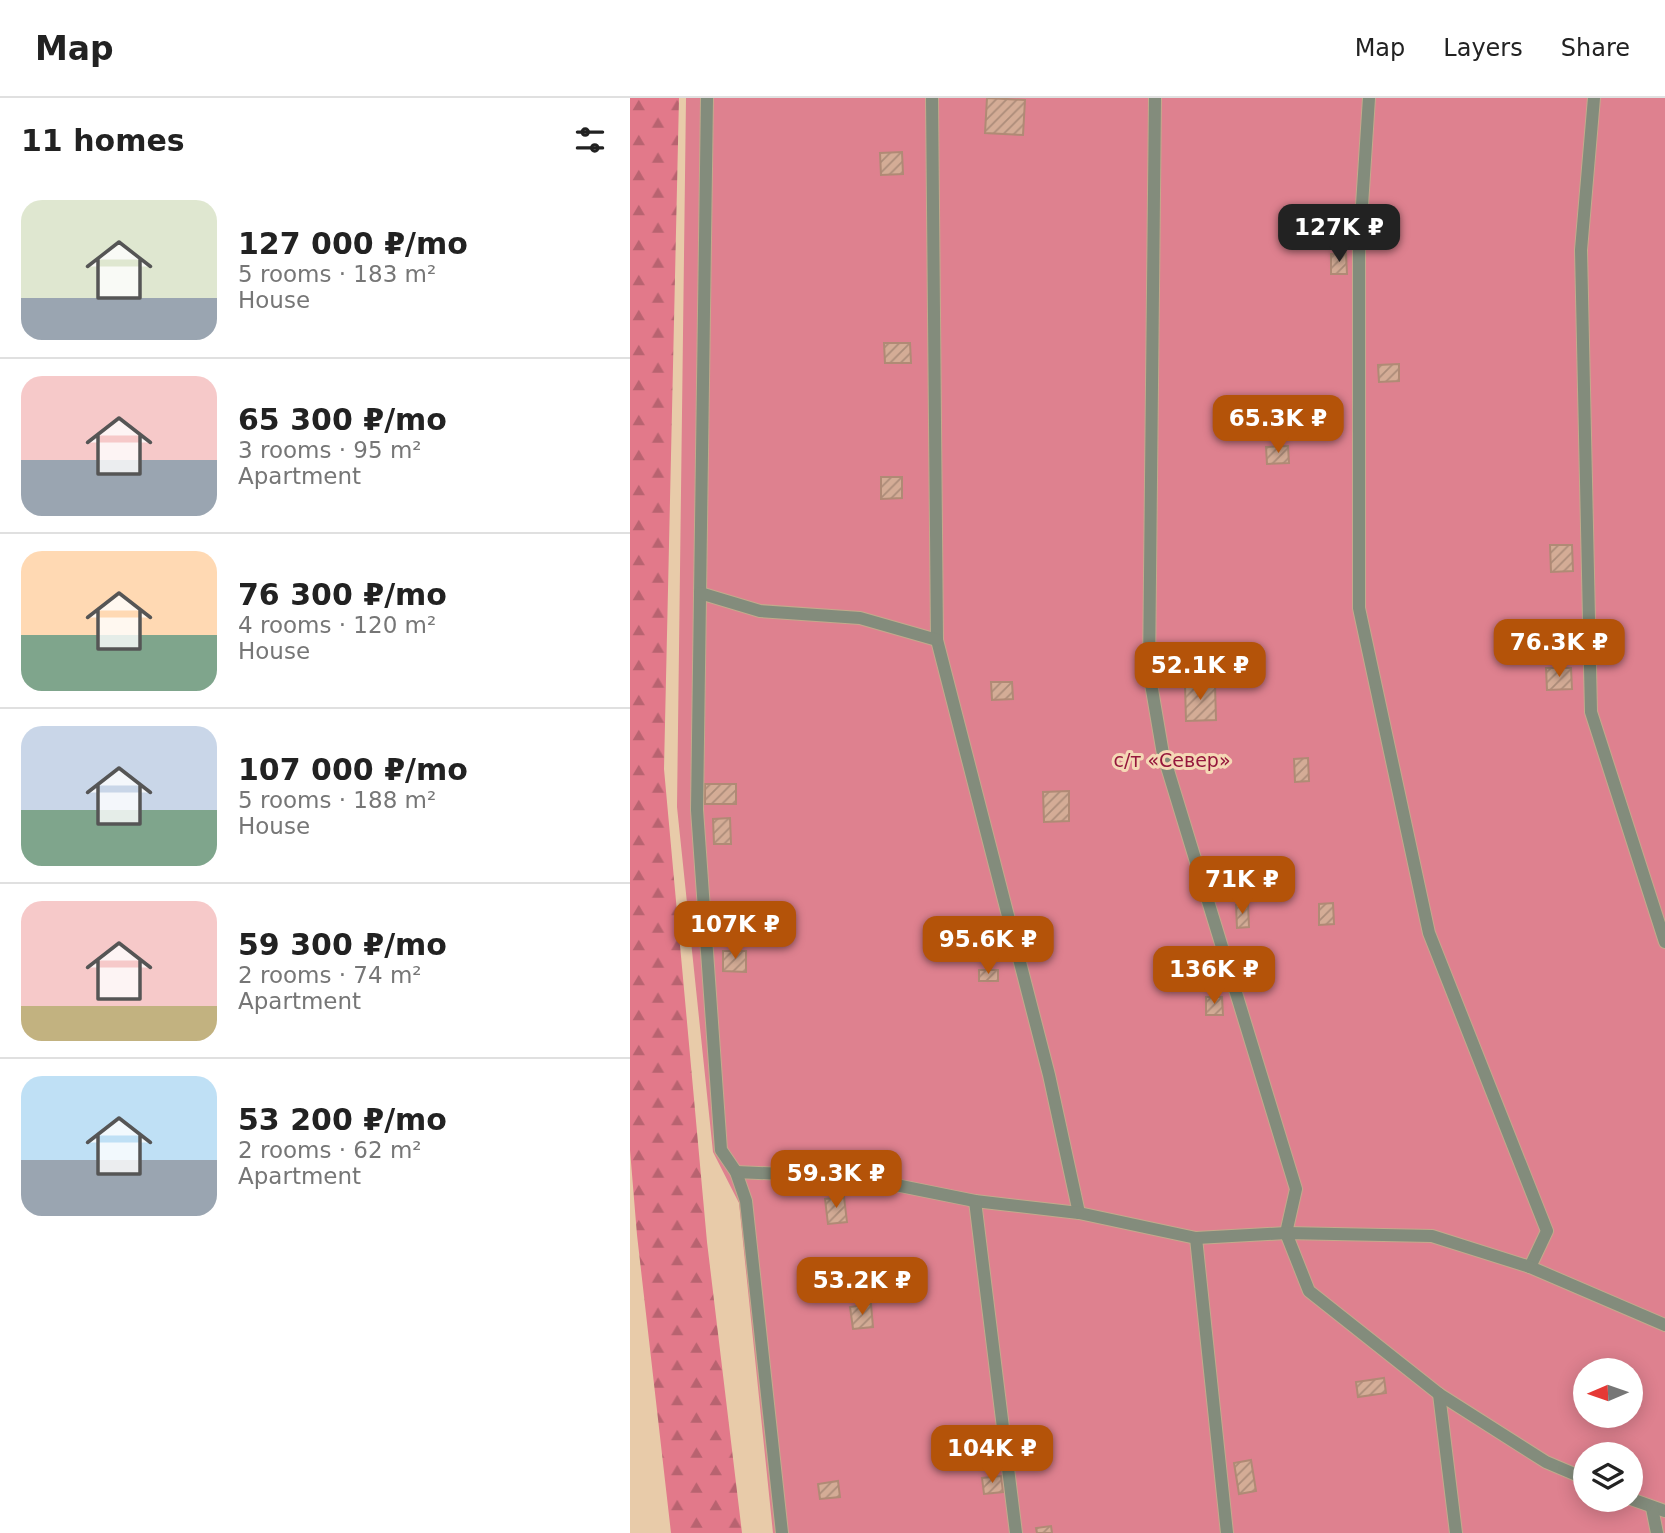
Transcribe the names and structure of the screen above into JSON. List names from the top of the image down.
{
  "parks": ["с/т «Север»"],
  "north": "left",
  "page": {
    "header": "Map",
    "nav": ["Map", "Layers", "Share"],
    "heading": "11 homes",
    "list": [
      {
        "name": "127 000 ₽/mo",
        "note": "5 rooms · 183 m² · House"
      },
      {
        "name": "65 300 ₽/mo",
        "note": "3 rooms · 95 m² · Apartment"
      },
      {
        "name": "76 300 ₽/mo",
        "note": "4 rooms · 120 m² · House"
      },
      {
        "name": "107 000 ₽/mo",
        "note": "5 rooms · 188 m² · House"
      },
      {
        "name": "59 300 ₽/mo",
        "note": "2 rooms · 74 m² · Apartment"
      },
      {
        "name": "53 200 ₽/mo",
        "note": "2 rooms · 62 m² · Apartment"
      }
    ],
    "price": [
      "127K ₽",
      "65.3K ₽",
      "76.3K ₽",
      "52.1K ₽",
      "71K ₽",
      "107K ₽",
      "95.6K ₽",
      "136K ₽",
      "59.3K ₽",
      "53.2K ₽",
      "104K ₽"
    ]
  }
}
